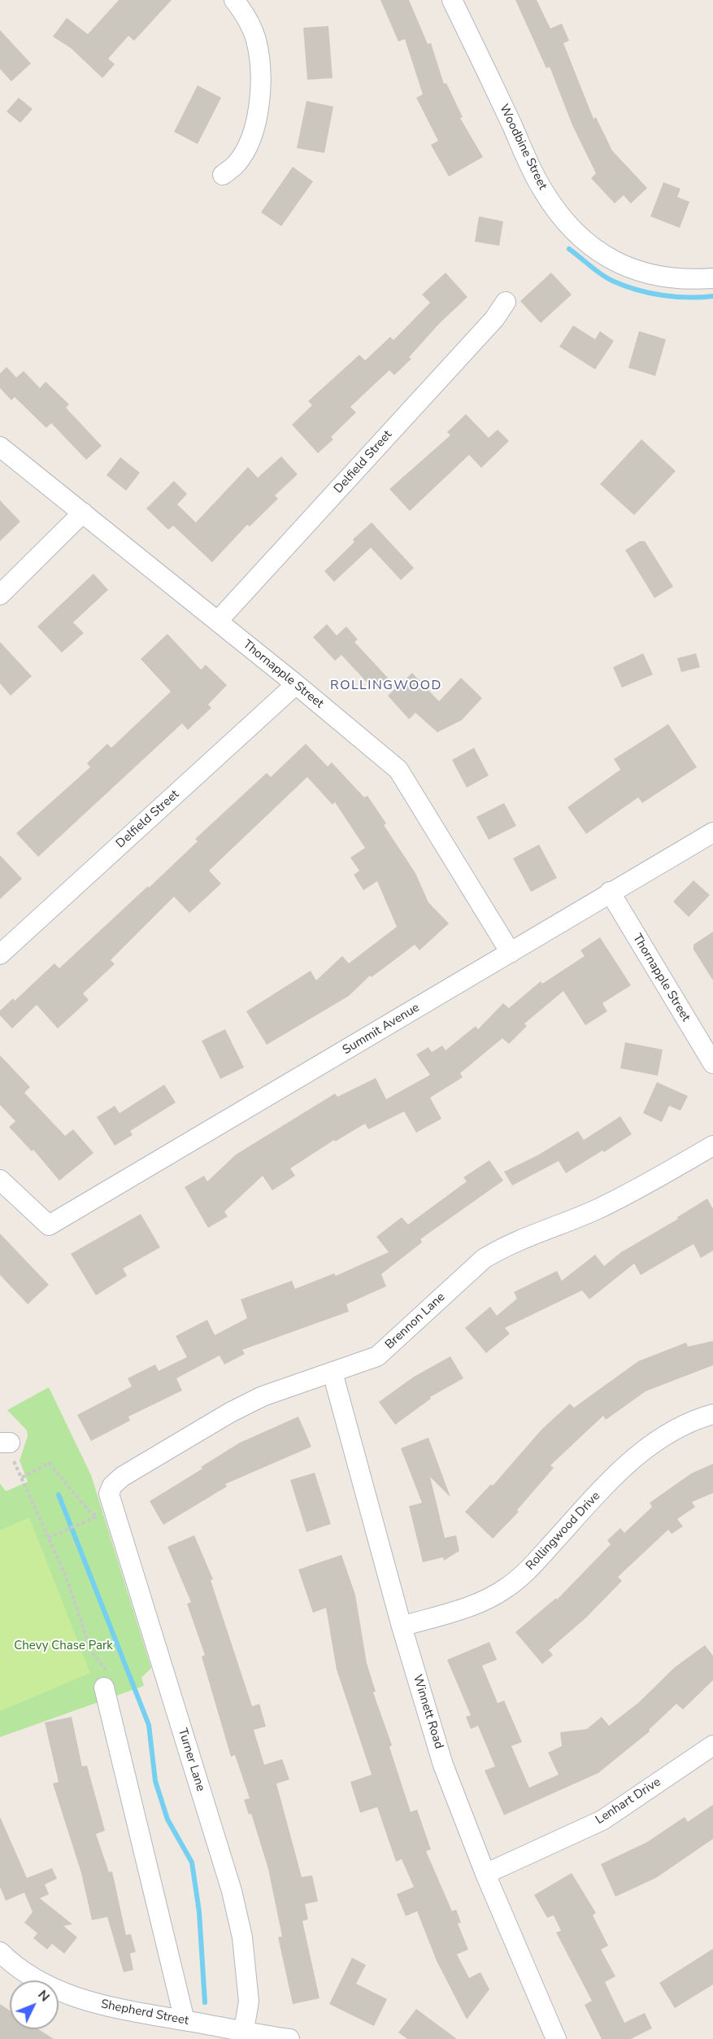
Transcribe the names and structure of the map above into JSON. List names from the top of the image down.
{
  "streets": {
    "street": [
      "Woodbine Street",
      "Delfield Street",
      "Thornapple Street",
      "Summit Avenue",
      "Brennon Lane",
      "Rollingwood Drive",
      "Winnett Road",
      "Turner Lane",
      "Lenhart Drive",
      "Shepherd Street"
    ]
  },
  "crossings": [
    ["Delfield Street", "Thornapple Street"],
    ["Thornapple Street", "Summit Avenue"],
    ["Brennon Lane", "Winnett Road"],
    ["Brennon Lane", "Turner Lane"],
    ["Rollingwood Drive", "Winnett Road"],
    ["Winnett Road", "Lenhart Drive"],
    ["Turner Lane", "Shepherd Street"]
  ],
  "districts": ["ROLLINGWOOD"],
  "parks": ["Chevy Chase Park"],
  "north": "top right"
}
